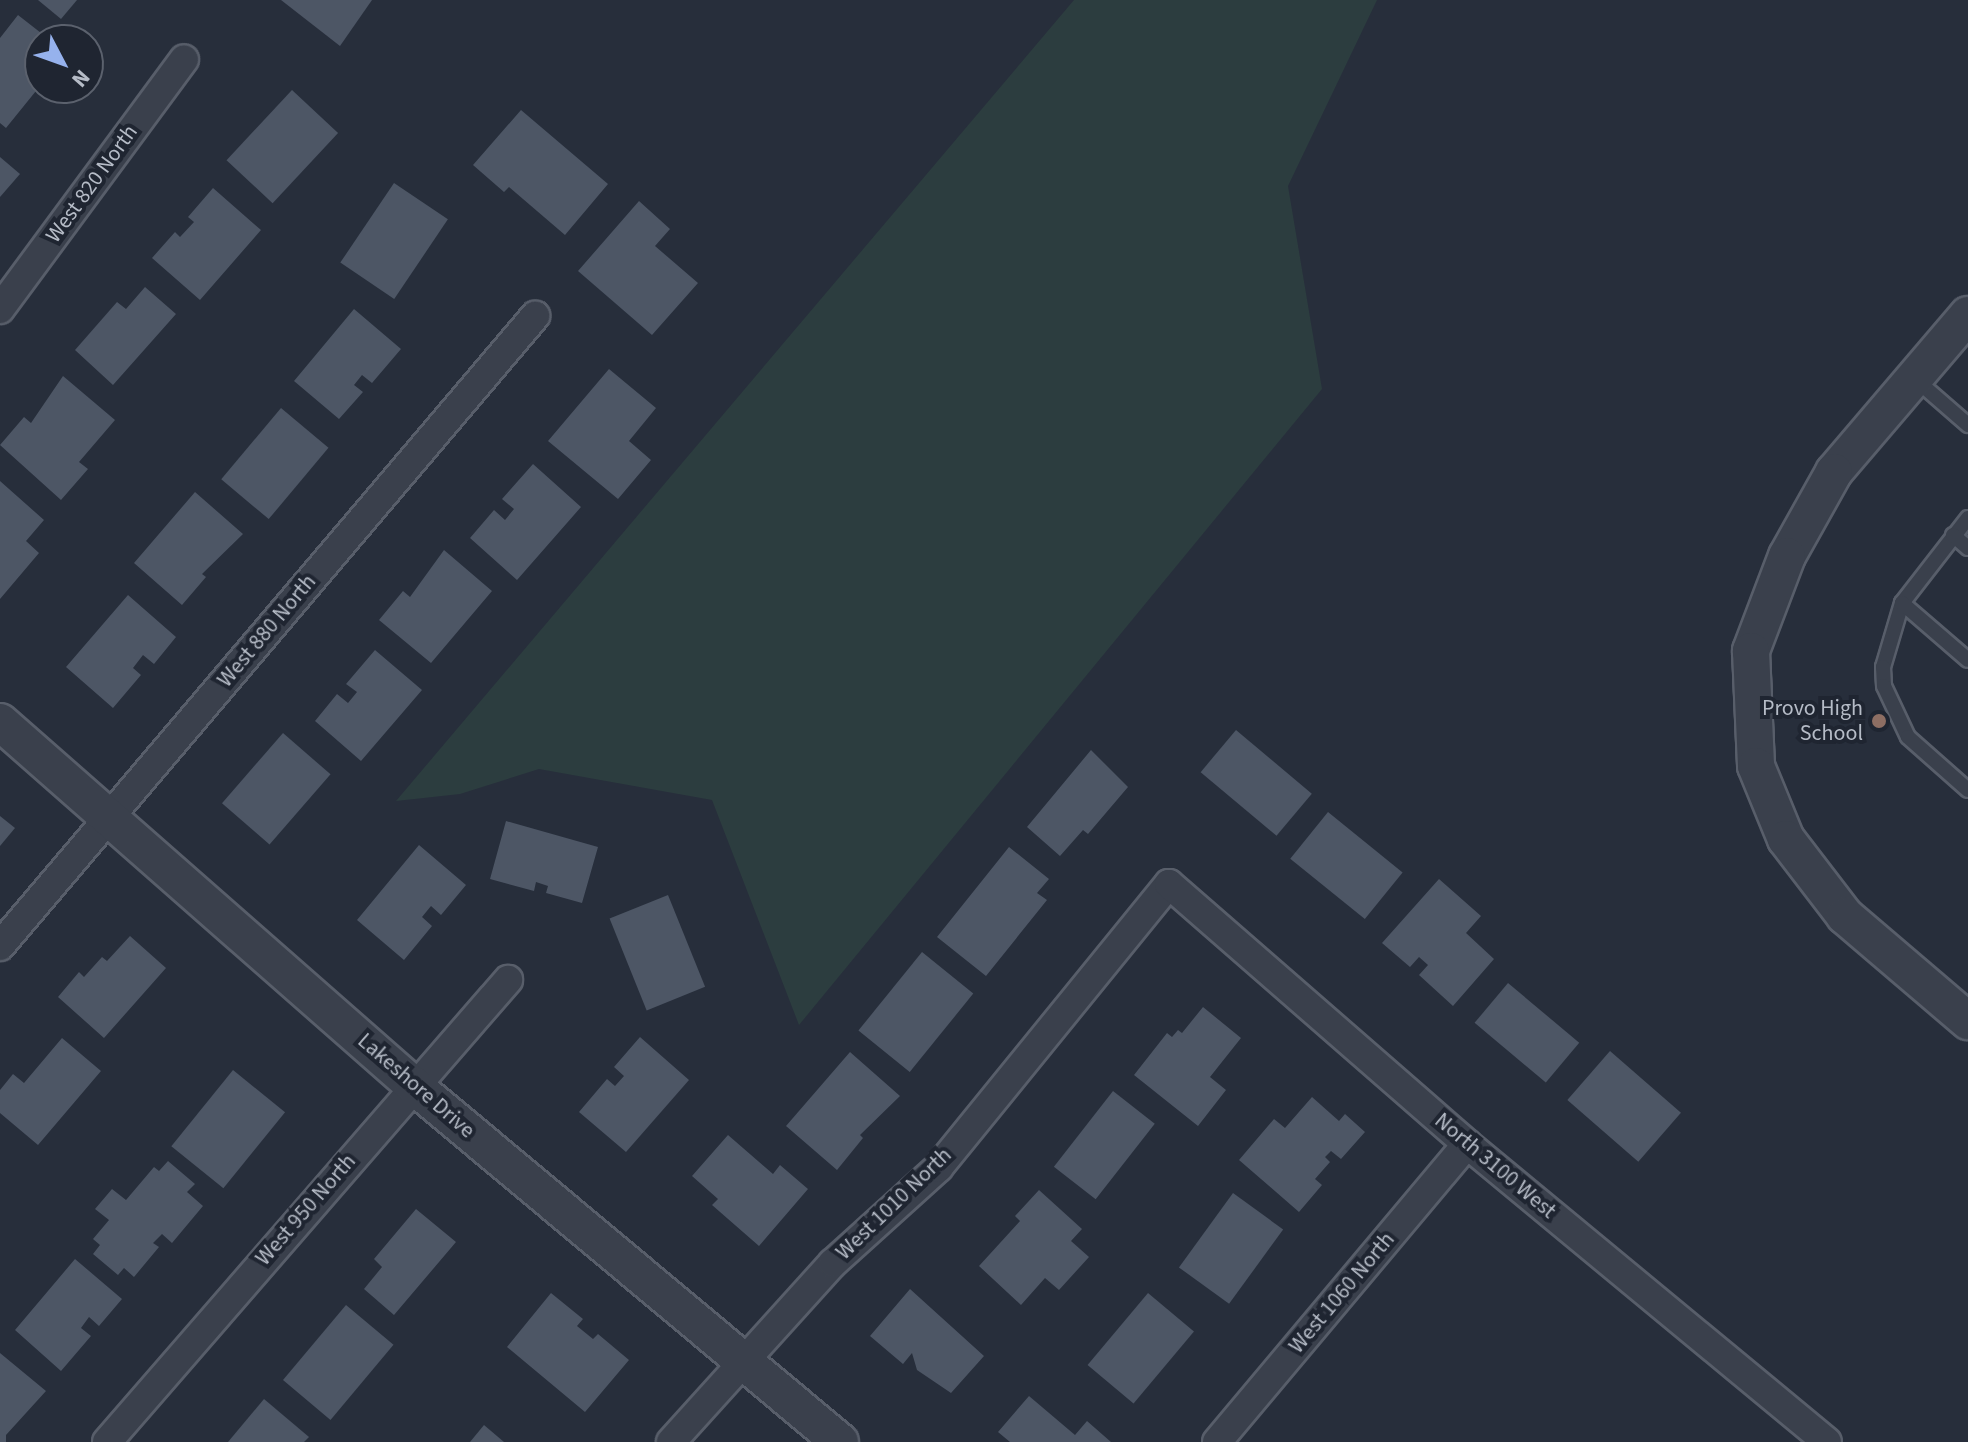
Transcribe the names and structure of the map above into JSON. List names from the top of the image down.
{
  "streets": {
    "street": [
      "West 820 North",
      "West 880 North",
      "Lakeshore Drive",
      "North 3100 West",
      "West 1010 North",
      "West 950 North",
      "West 1060 North"
    ]
  },
  "crossings": [
    ["West 880 North", "Lakeshore Drive"],
    ["Lakeshore Drive", "West 1010 North"],
    ["Lakeshore Drive", "West 950 North"],
    ["North 3100 West", "West 1010 North"],
    ["North 3100 West", "West 1060 North"]
  ],
  "places": ["Provo High School"],
  "north": "bottom right"
}
